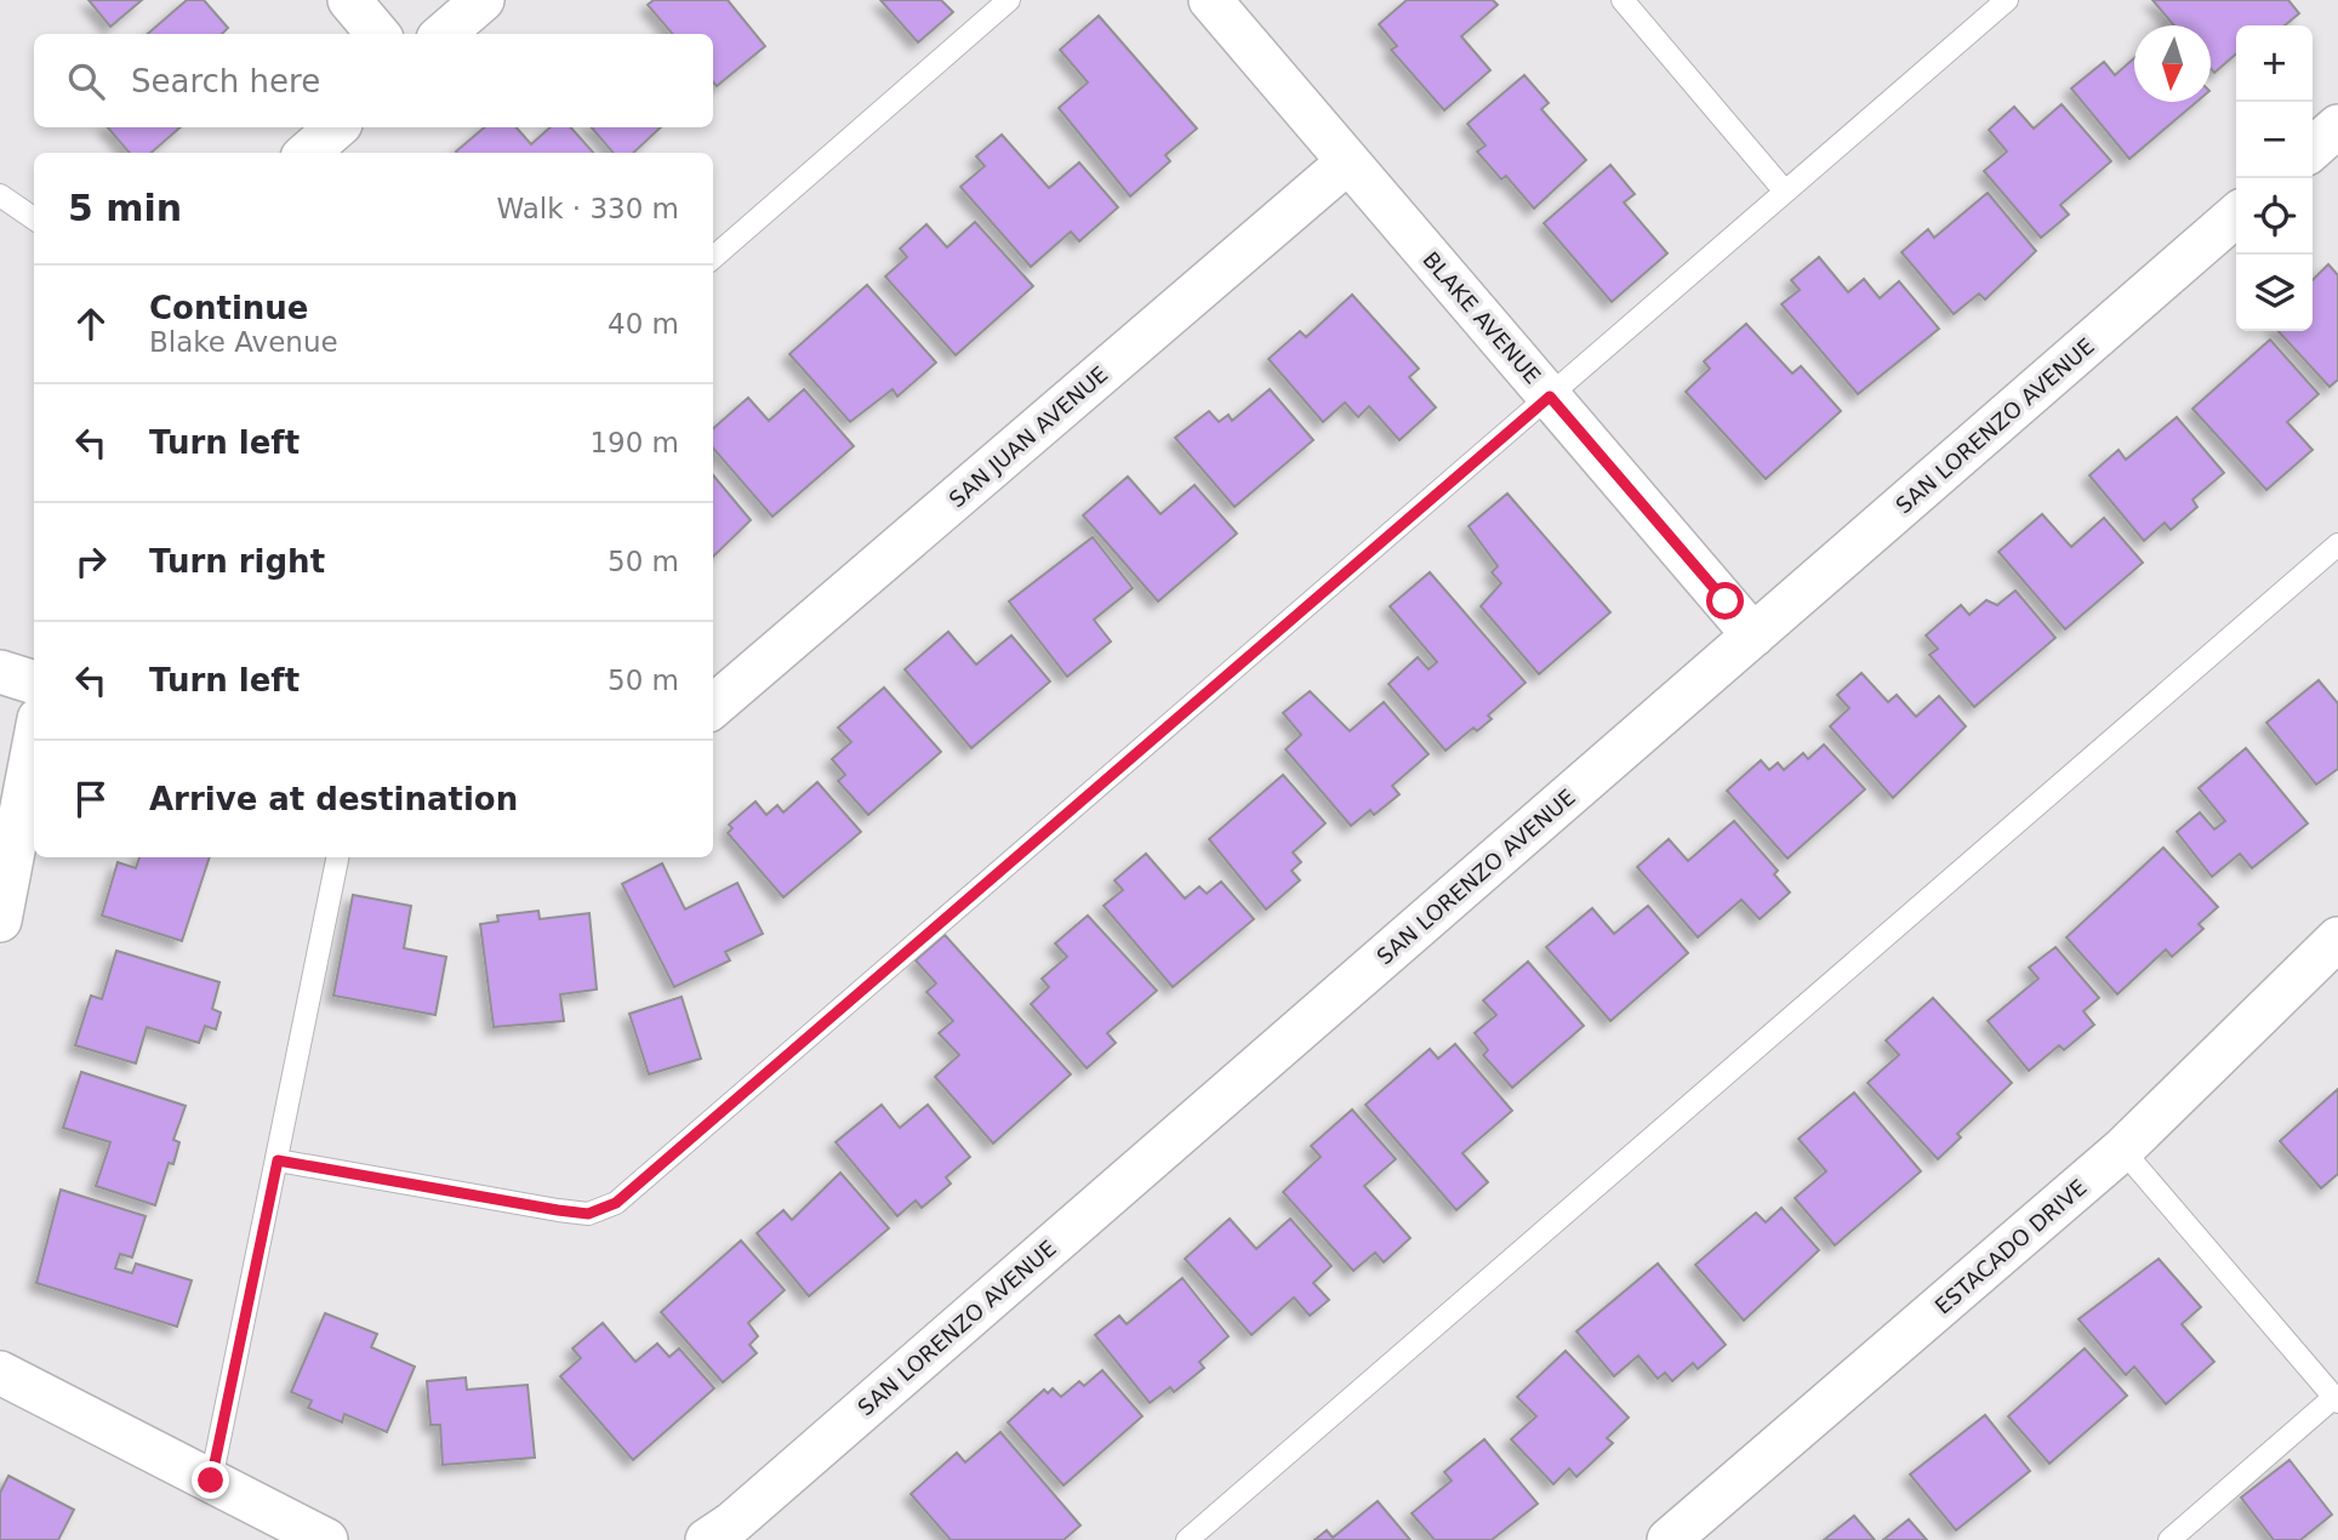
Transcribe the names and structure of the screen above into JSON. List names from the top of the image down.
{
  "streets": {
    "street": [
      "BLAKE AVENUE",
      "SAN LORENZO AVENUE",
      "SAN JUAN AVENUE",
      "ESTACADO DRIVE"
    ]
  },
  "crossings": [
    ["BLAKE AVENUE", "SAN LORENZO AVENUE"],
    ["BLAKE AVENUE", "SAN JUAN AVENUE"]
  ],
  "north": "bottom",
  "page": {
    "map_buttons": ["+", "−"],
    "search": "Search here",
    "heading": ["5 min", "Walk · 330 m"],
    "list": [
      ["Continue", "Blake Avenue", "40 m"],
      ["Turn left", "190 m"],
      ["Turn right", "50 m"],
      ["Turn left", "50 m"],
      "Arrive at destination"
    ]
  }
}
